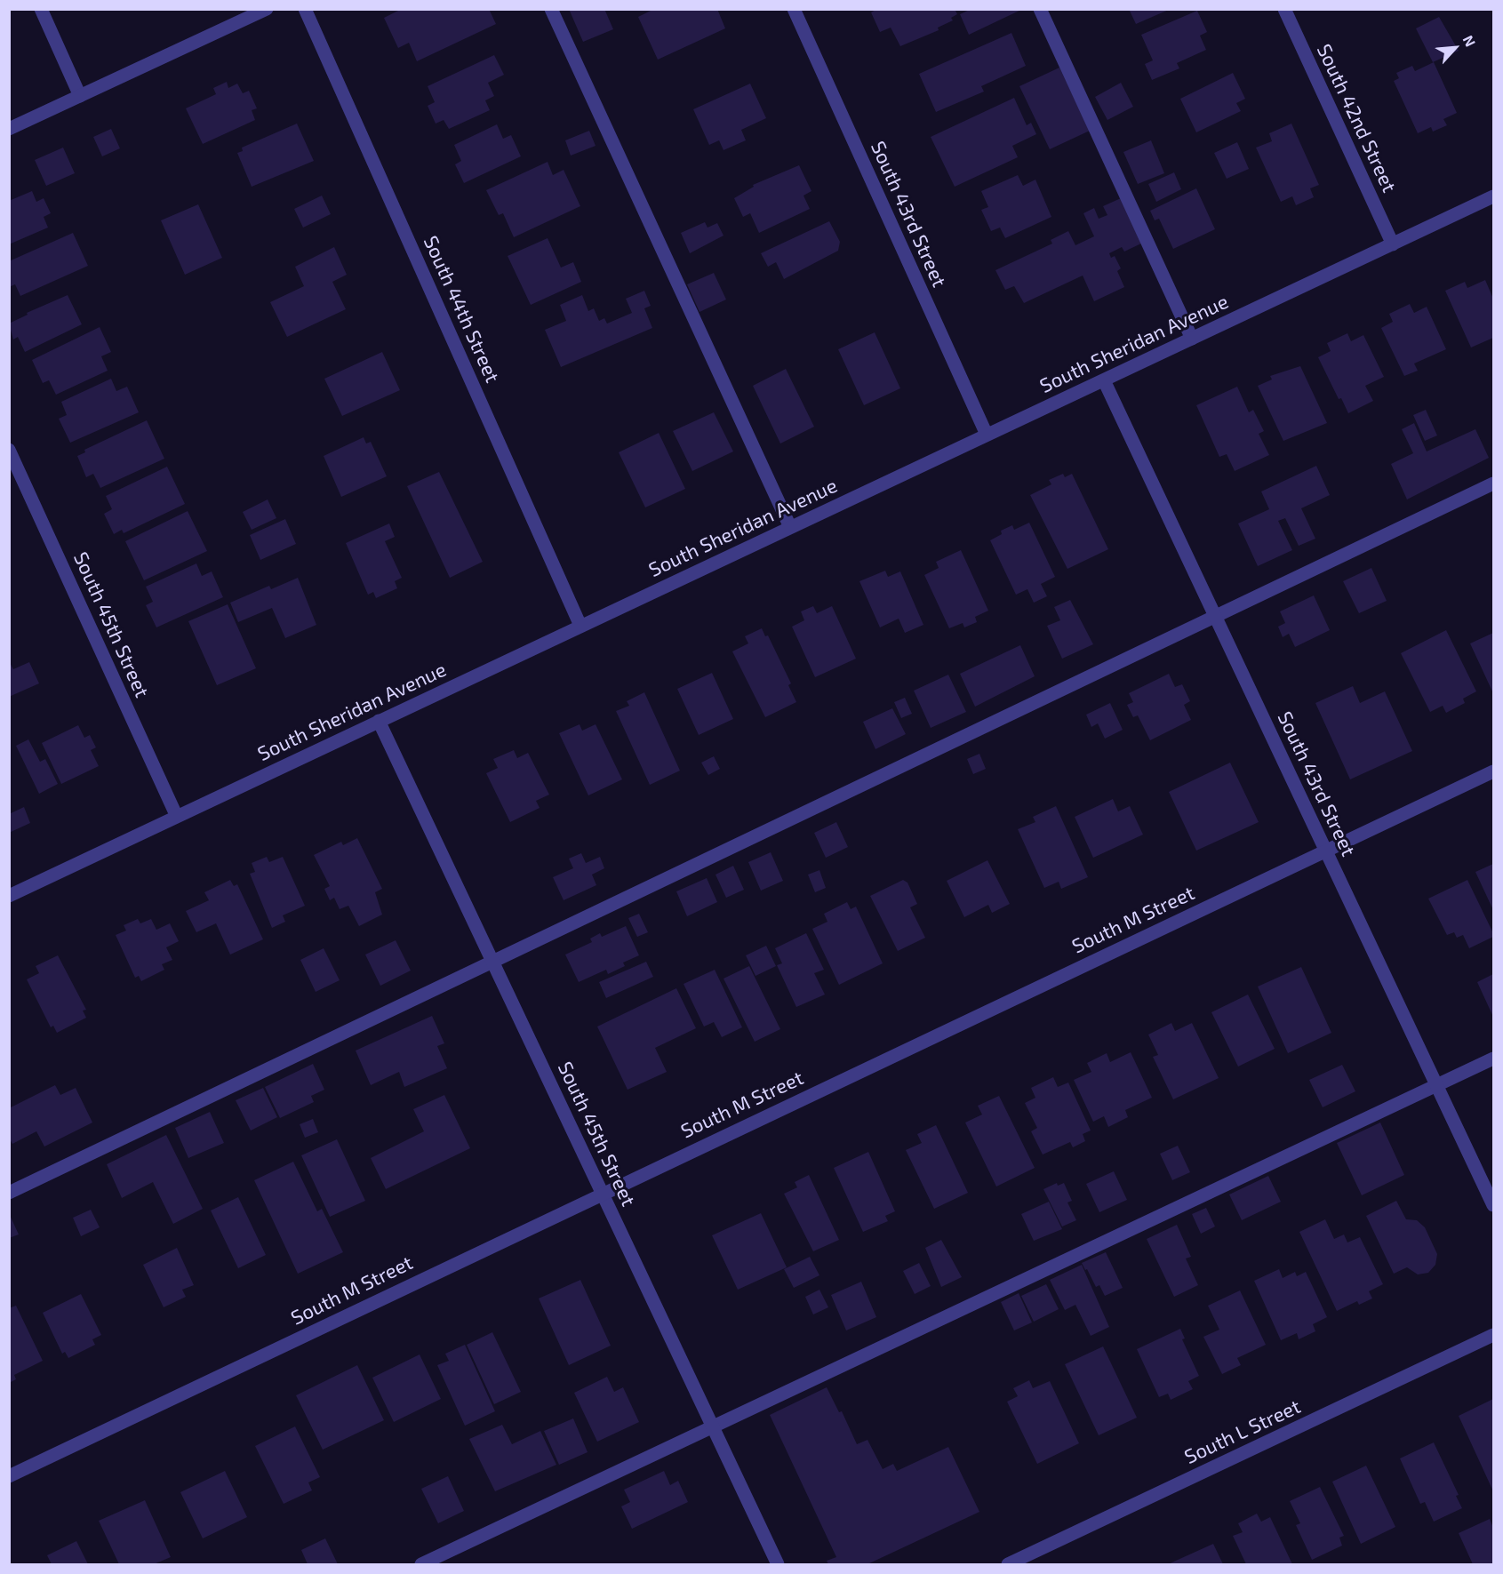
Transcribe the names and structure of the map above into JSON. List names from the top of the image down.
{
  "streets": {
    "street": [
      "South 42nd Street",
      "South 43rd Street",
      "South 44th Street",
      "South Sheridan Avenue",
      "South 45th Street",
      "South M Street",
      "South L Street"
    ]
  },
  "crossings": [
    ["South 42nd Street", "South Sheridan Avenue"],
    ["South 43rd Street", "South Sheridan Avenue"],
    ["South 43rd Street", "South M Street"],
    ["South 44th Street", "South Sheridan Avenue"],
    ["South Sheridan Avenue", "South 45th Street"],
    ["South 45th Street", "South M Street"]
  ],
  "north": "top right"
}
